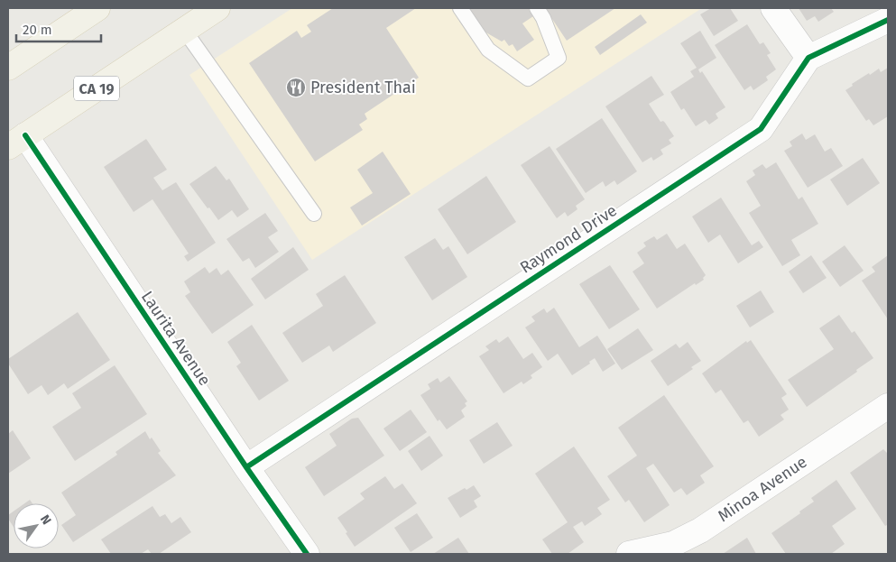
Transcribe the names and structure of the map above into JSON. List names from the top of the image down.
{
  "streets": {
    "main road": ["CA 19"],
    "street": ["Raymond Drive", "Laurita Avenue", "Minoa Avenue"]
  },
  "crossings": [
    ["CA 19", "Laurita Avenue"],
    ["Raymond Drive", "Laurita Avenue"]
  ],
  "places": {
    "restaurant": ["President Thai"]
  },
  "scale_bar": "20 m",
  "north": "top right"
}
